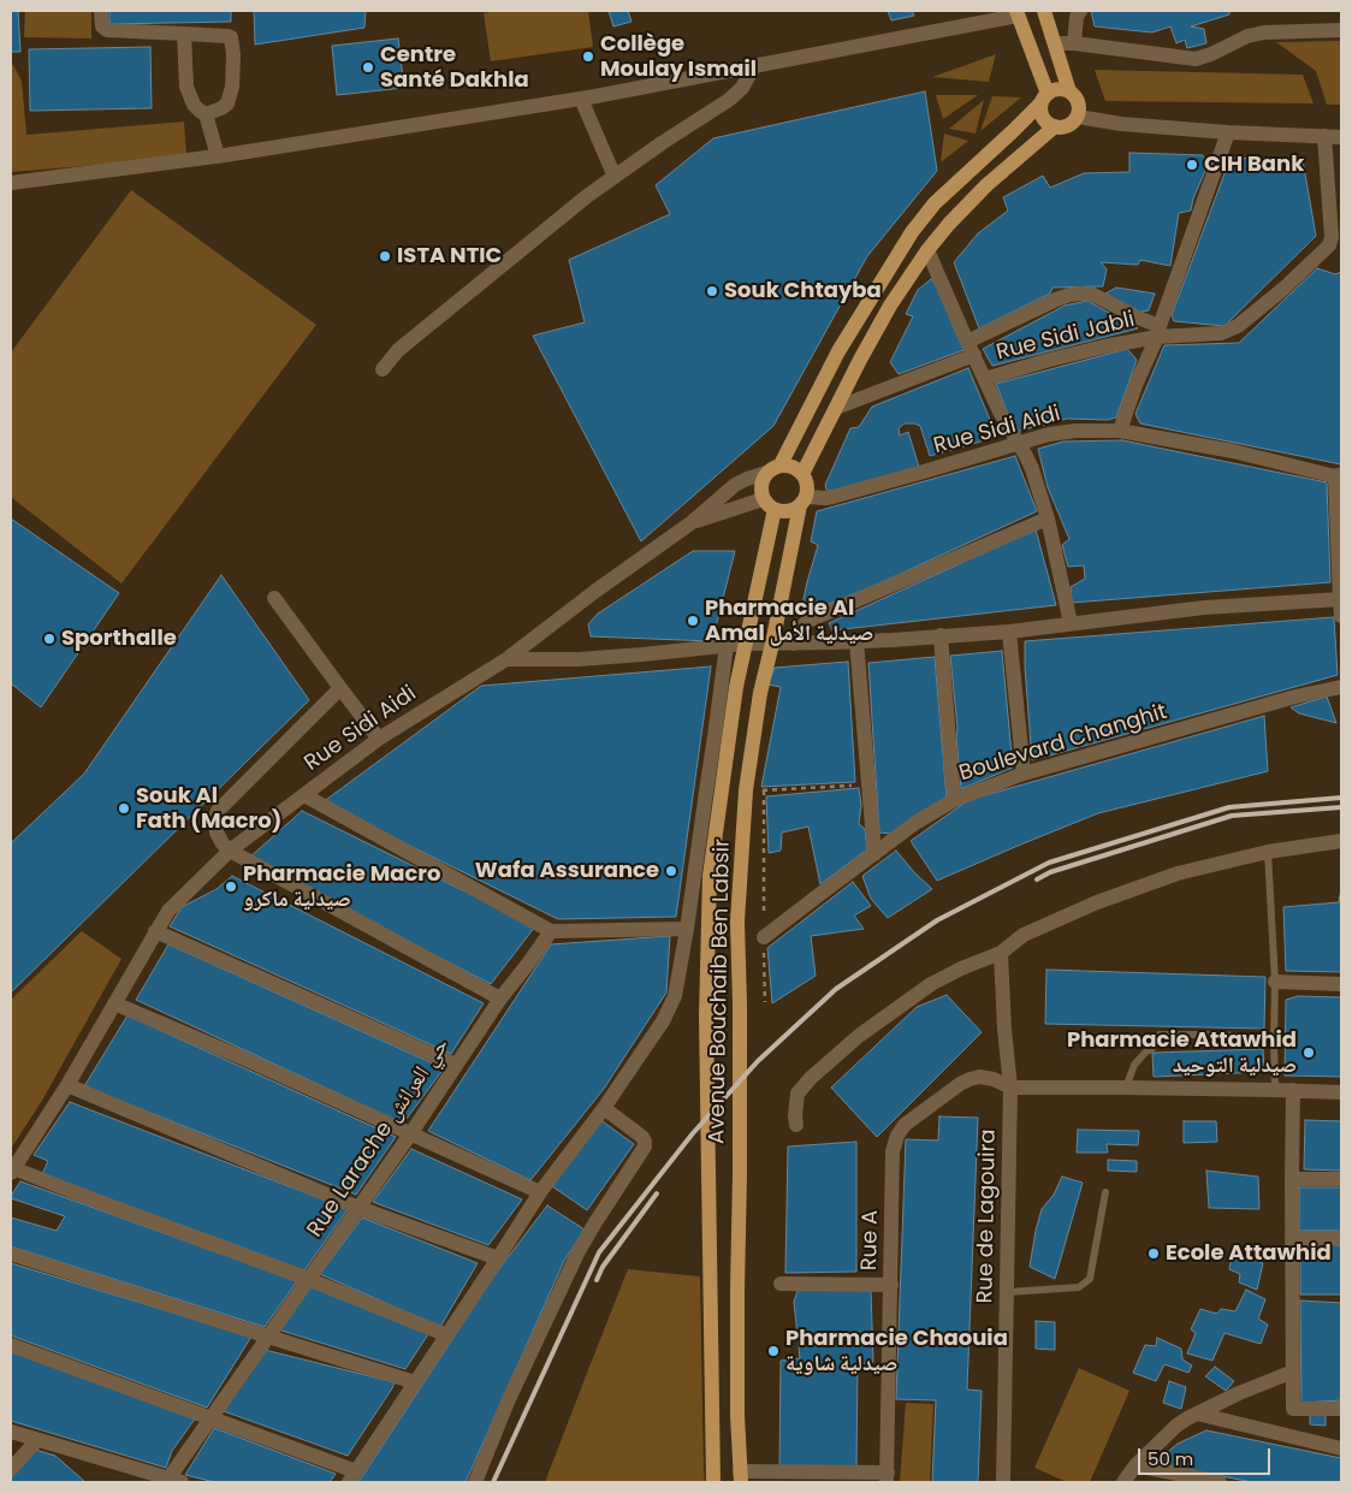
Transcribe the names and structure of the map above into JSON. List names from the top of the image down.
{
  "streets": {
    "main road": ["Avenue Bouchaib Ben Labsir"],
    "street": [
      "Rue Sidi Jabli",
      "Rue Sidi Aidi",
      "Boulevard Changhit",
      "Rue Larache حي العرائش",
      "Rue de Lagouira",
      "Rue A"
    ]
  },
  "crossings": [
    ["Rue Sidi Jabli", "Rue Sidi Aidi"],
    ["Rue Sidi Aidi", "Avenue Bouchaib Ben Labsir"],
    ["Rue de Lagouira", "Rue A"]
  ],
  "places": [
    "Collège Moulay Ismail",
    "Centre Santé Dakhla",
    "CIH Bank",
    "ISTA NTIC",
    "Souk Chtayba",
    "Pharmacie Al Amal صيدلية الأمل",
    "Sporthalle",
    "Souk Al Fath (Macro)",
    "Wafa Assurance",
    "Pharmacie Macro صيدلية ماكرو",
    "Pharmacie Attawhid صيدلية التوحيد",
    "Ecole Attawhid",
    "Pharmacie Chaouia صيدلية شاوية"
  ],
  "scale_bar": "50 m"
}
